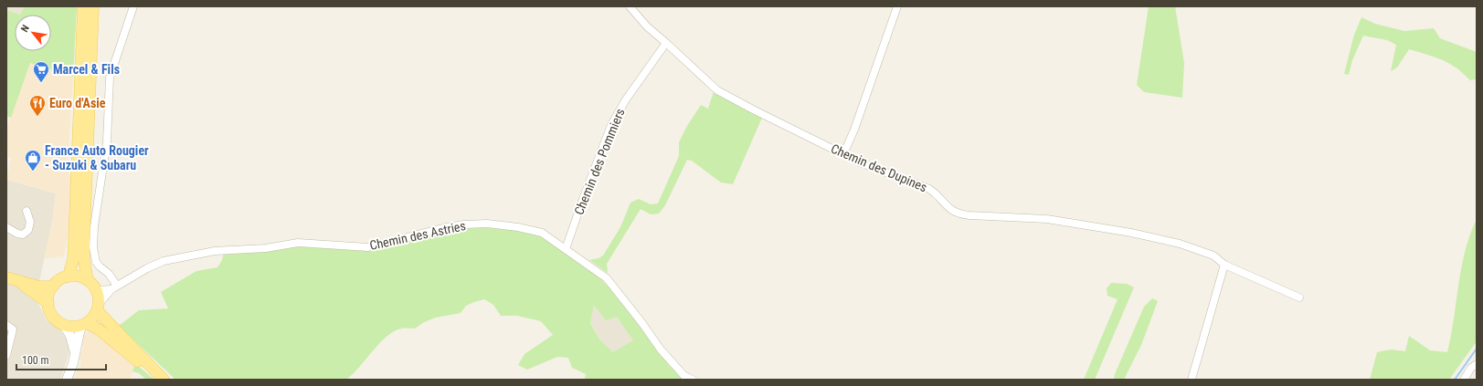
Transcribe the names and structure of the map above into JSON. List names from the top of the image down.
{
  "streets": {
    "street": ["Chemin des Pommiers", "Chemin des Dupines", "Chemin des Astries"]
  },
  "crossings": [
    ["Chemin des Pommiers", "Chemin des Dupines"],
    ["Chemin des Pommiers", "Chemin des Astries"]
  ],
  "places": {
    "supermarket": ["Marcel & Fils"],
    "restaurant": ["Euro d'Asie"],
    "shop": ["France Auto Rougier - Suzuki & Subaru"]
  },
  "scale_bar": "100 m",
  "north": "top left"
}
